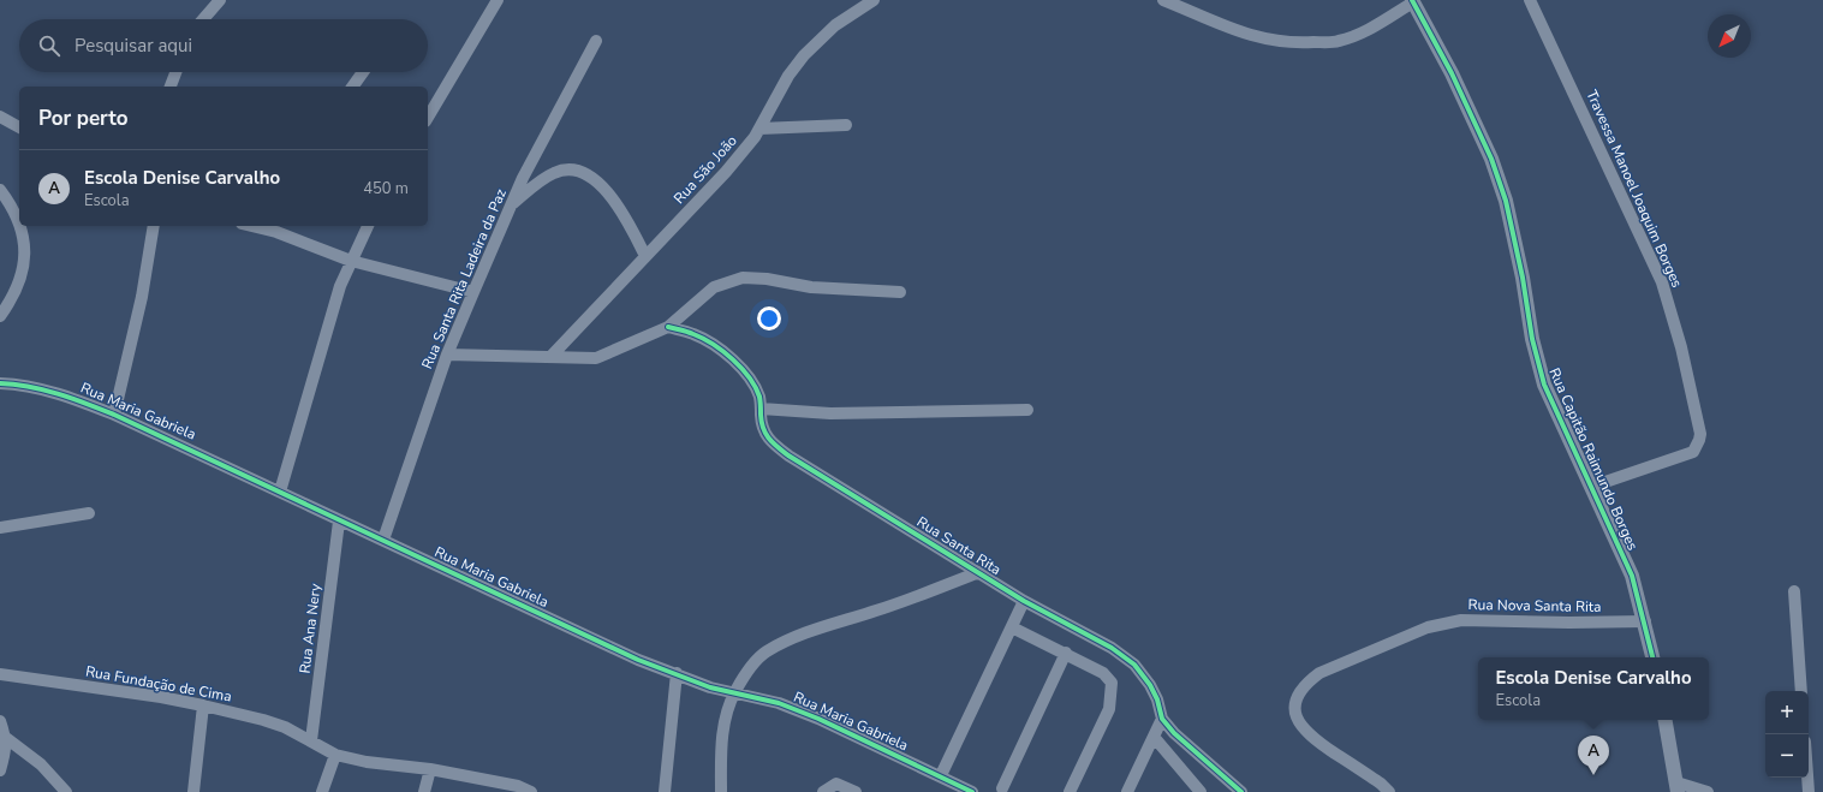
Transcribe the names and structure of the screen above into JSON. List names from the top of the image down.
{
  "streets": {
    "street": [
      "Rua São João",
      "Travessa Manoel Joaquim Borges",
      "Rua Santa Rita Ladeira da Paz",
      "Rua Maria Gabriela",
      "Rua Capitão Raimundo Borges",
      "Rua Santa Rita",
      "Rua Nova Santa Rita",
      "Rua Ana Nery",
      "Rua Fundação de Cima"
    ]
  },
  "crossings": [
    ["Travessa Manoel Joaquim Borges", "Rua Capitão Raimundo Borges"],
    ["Rua Santa Rita Ladeira da Paz", "Rua Maria Gabriela"],
    ["Rua Maria Gabriela", "Rua Ana Nery"],
    ["Rua Capitão Raimundo Borges", "Rua Nova Santa Rita"],
    ["Rua Ana Nery", "Rua Fundação de Cima"]
  ],
  "north": "bottom left",
  "page": {
    "search": "Pesquisar aqui",
    "heading": "Por perto",
    "list": [
      {
        "mark": "A",
        "name": "Escola Denise Carvalho",
        "note": "Escola",
        "value": "450 m"
      }
    ],
    "popup": ["Escola Denise Carvalho", "Escola"],
    "map_buttons": ["+", "−"],
    "pins": "A"
  }
}
